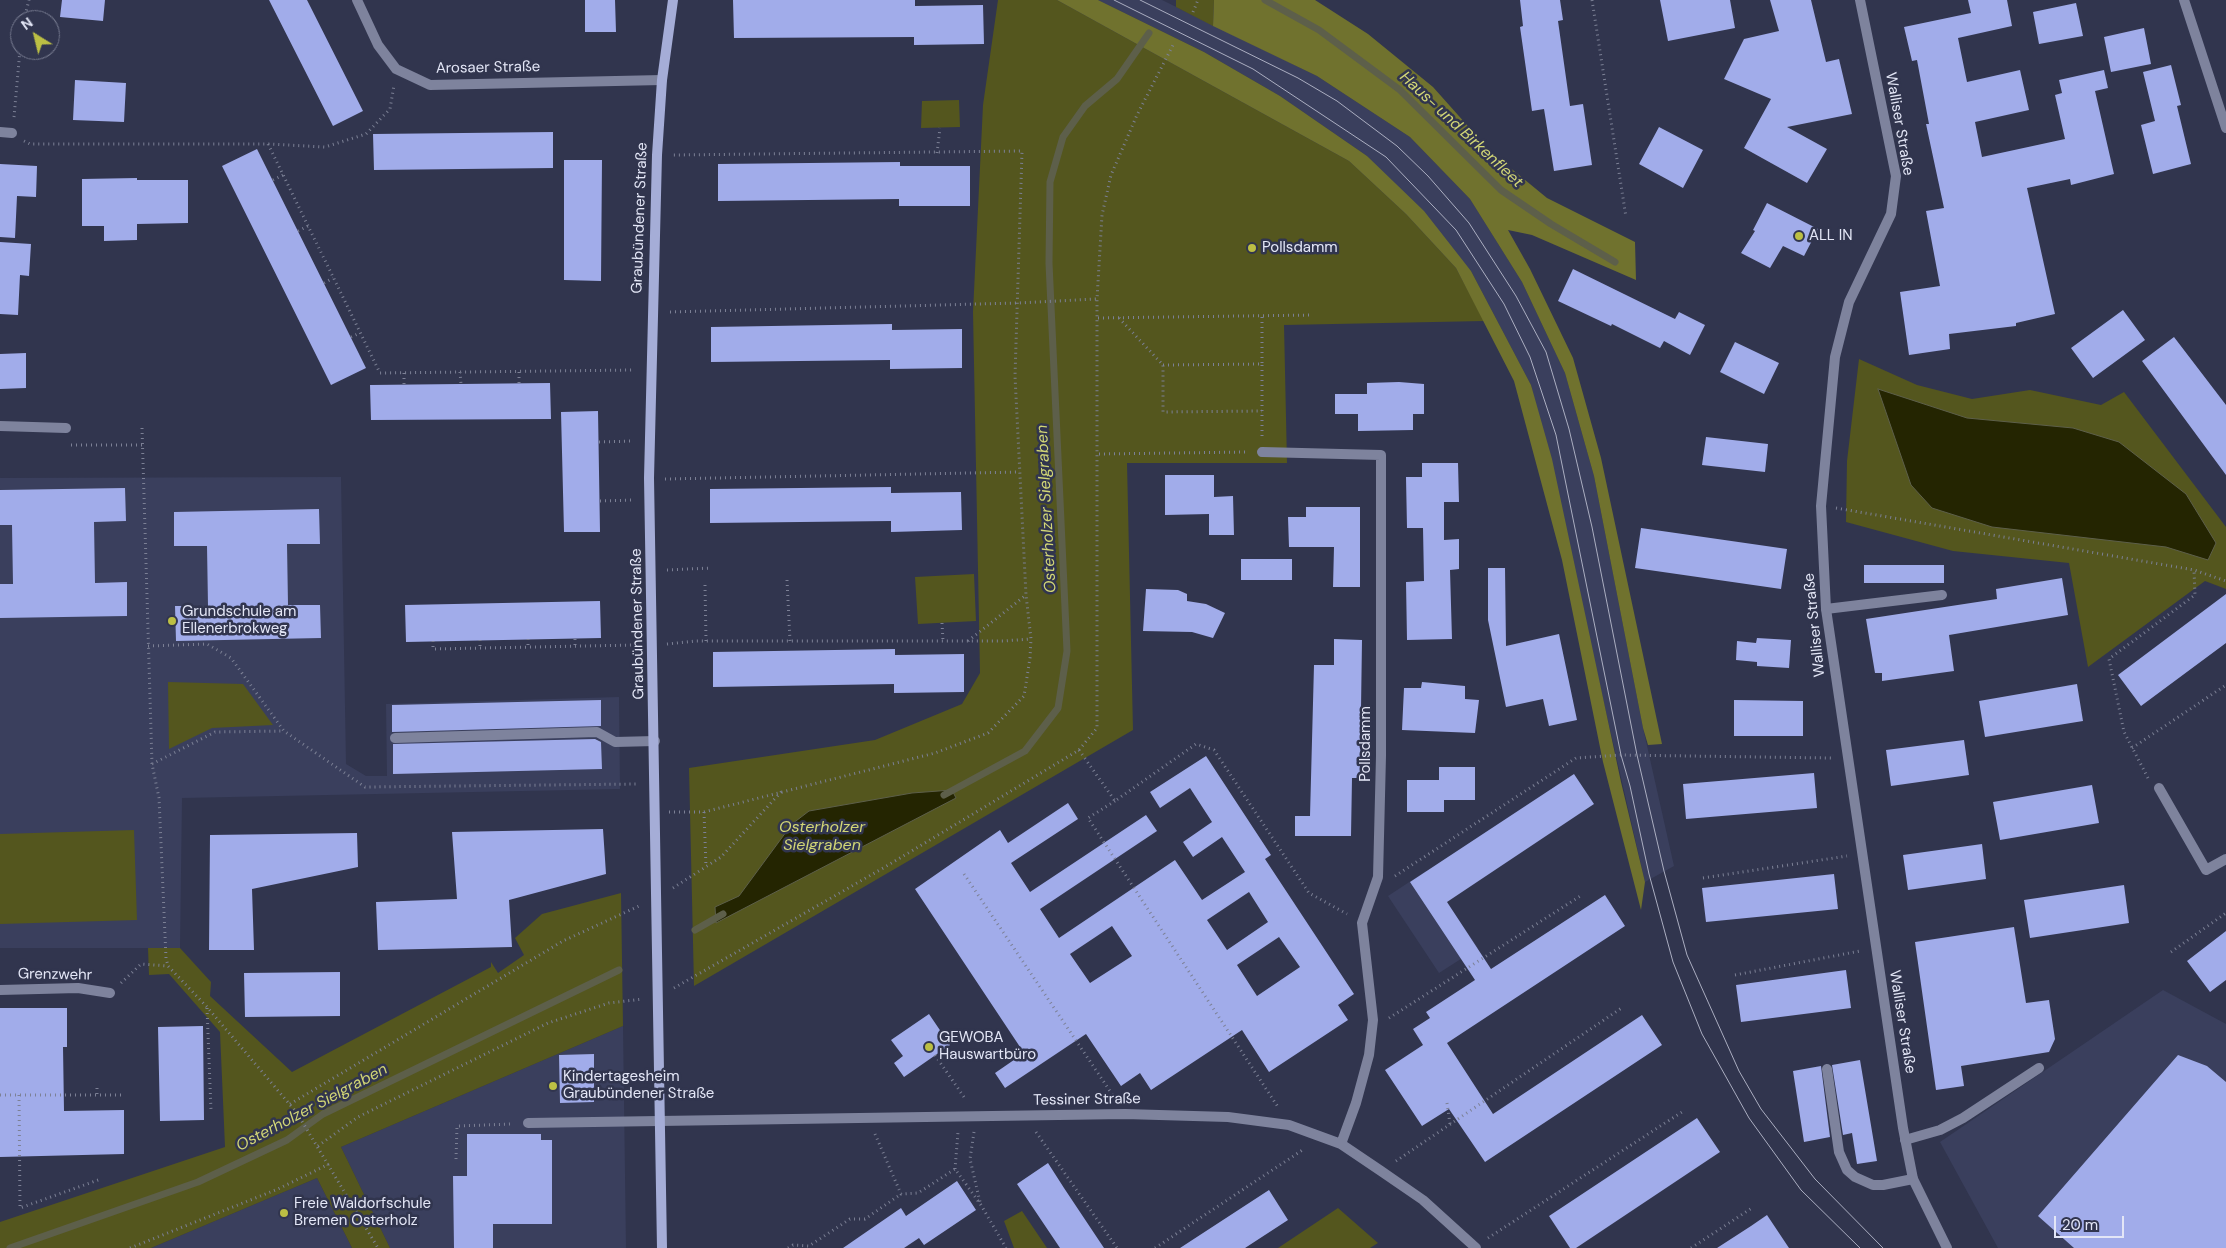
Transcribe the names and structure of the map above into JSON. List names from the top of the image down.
{
  "streets": {
    "street": [
      "Arosaer Straße",
      "Walliser Straße",
      "Graubündener Straße",
      "Pollsdamm",
      "Grenzwehr",
      "Tessiner Straße"
    ]
  },
  "crossings": [
    ["Arosaer Straße", "Graubündener Straße"],
    ["Graubündener Straße", "Tessiner Straße"],
    ["Pollsdamm", "Tessiner Straße"]
  ],
  "water": ["Haus- und Birkenfleet", "Osterholzer Sielgraben"],
  "places": [
    "ALL IN",
    "Pollsdamm",
    "Grundschule am Ellenerbrokweg",
    "GEWOBA Hauswartbüro",
    "Kindertagesheim Graubündener Straße",
    "Freie Waldorfschule Bremen Osterholz"
  ],
  "scale_bar": "20 m",
  "north": "top left"
}
